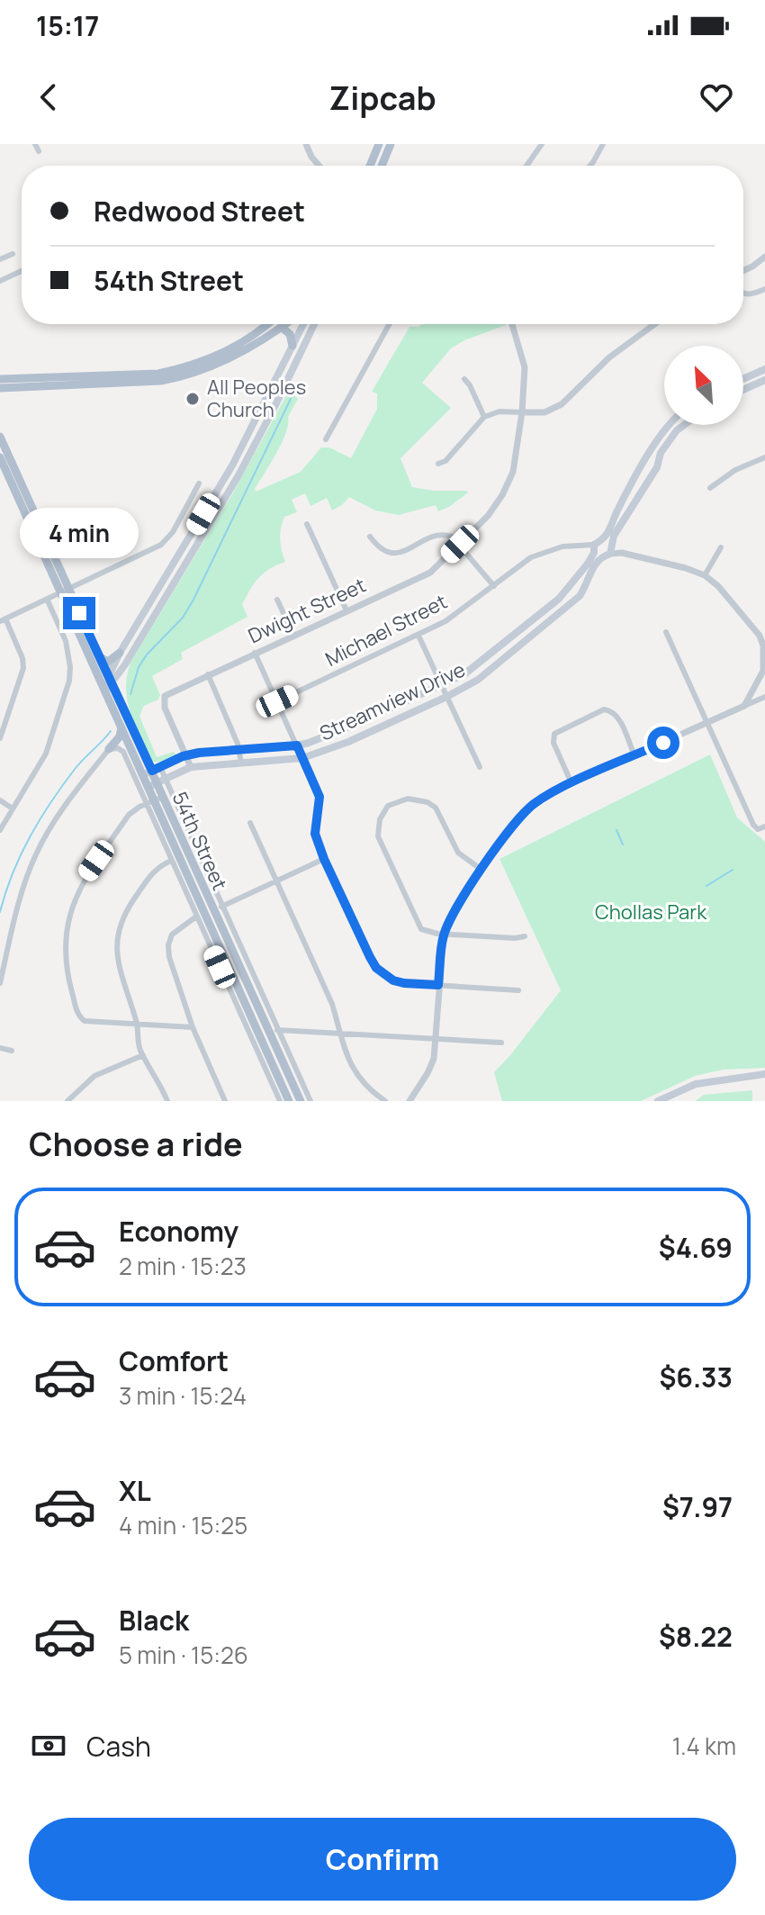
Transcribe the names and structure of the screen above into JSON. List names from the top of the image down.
{
  "streets": {
    "main road": ["Streamview Drive", "54th Street"],
    "street": ["Dwight Street", "Michael Street"]
  },
  "crossings": [
    ["Dwight Street", "Streamview Drive"],
    ["Michael Street", "Streamview Drive"],
    ["Streamview Drive", "54th Street"]
  ],
  "parks": ["Chollas Park"],
  "places": ["All Peoples Church"],
  "north": "top left",
  "page": {
    "status": "15:17",
    "header": "Zipcab",
    "banner": ["Redwood Street", "54th Street"],
    "bubble": "4 min",
    "heading": "Choose a ride",
    "list": [
      {
        "name": "Economy",
        "note": "2 min · 15:23",
        "value": "$4.69"
      },
      {
        "name": "Comfort",
        "note": "3 min · 15:24",
        "value": "$6.33"
      },
      {
        "name": "XL",
        "note": "4 min · 15:25",
        "value": "$7.97"
      },
      {
        "name": "Black",
        "note": "5 min · 15:26",
        "value": "$8.22"
      }
    ],
    "pay": ["Cash", "1.4 km"],
    "buttons": "Confirm"
  }
}
